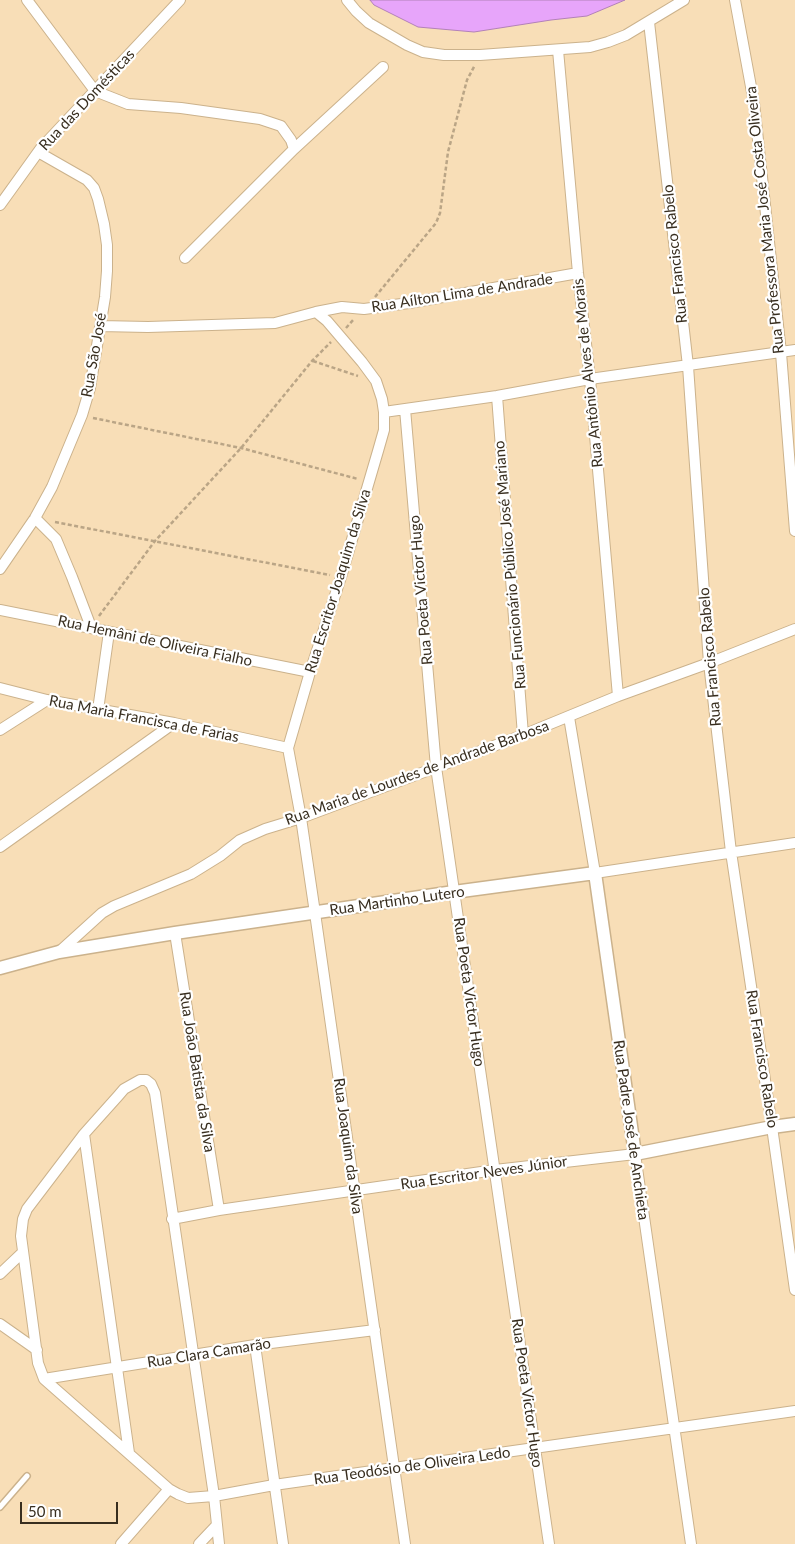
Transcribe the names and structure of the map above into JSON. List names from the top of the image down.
{
  "streets": {
    "street": [
      "Rua das Domésticas",
      "Rua Professora Maria José Costa Oliveira",
      "Rua Francisco Rabelo",
      "Rua Aílton Lima de Andrade",
      "Rua São José",
      "Rua Antônio Alves de Morais",
      "Rua Funcionário Público José Mariano",
      "Rua Escritor Joaquim da Silva",
      "Rua Poeta Victor Hugo",
      "Rua Hemâni de Oliveira Fialho",
      "Rua Maria Francisca de Farias",
      "Rua Maria de Lourdes de Andrade Barbosa",
      "Rua Martinho Lutero",
      "Rua João Batista da Silva",
      "Rua Padre José de Anchieta",
      "Rua Joaquim da Silva",
      "Rua Escritor Neves Júnior",
      "Rua Clara Camarão",
      "Rua Teodósio de Oliveira Ledo"
    ]
  },
  "crossings": [
    ["Rua das Domésticas", "Rua São José"],
    ["Rua Francisco Rabelo", "Rua Maria de Lourdes de Andrade Barbosa"],
    ["Rua Francisco Rabelo", "Rua Martinho Lutero"],
    ["Rua Francisco Rabelo", "Rua Escritor Neves Júnior"],
    ["Rua Aílton Lima de Andrade", "Rua Antônio Alves de Morais"],
    ["Rua Antônio Alves de Morais", "Rua Maria de Lourdes de Andrade Barbosa"],
    ["Rua Funcionário Público José Mariano", "Rua Maria de Lourdes de Andrade Barbosa"],
    ["Rua Escritor Joaquim da Silva", "Rua Hemâni de Oliveira Fialho"],
    ["Rua Escritor Joaquim da Silva", "Rua Maria Francisca de Farias"],
    ["Rua Escritor Joaquim da Silva", "Rua Joaquim da Silva"],
    ["Rua Poeta Victor Hugo", "Rua Maria de Lourdes de Andrade Barbosa"],
    ["Rua Poeta Victor Hugo", "Rua Martinho Lutero"],
    ["Rua Poeta Victor Hugo", "Rua Escritor Neves Júnior"],
    ["Rua Poeta Victor Hugo", "Rua Teodósio de Oliveira Ledo"],
    ["Rua Maria Francisca de Farias", "Rua Joaquim da Silva"],
    ["Rua Maria de Lourdes de Andrade Barbosa", "Rua Martinho Lutero"],
    ["Rua Maria de Lourdes de Andrade Barbosa", "Rua Padre José de Anchieta"],
    ["Rua Maria de Lourdes de Andrade Barbosa", "Rua Joaquim da Silva"],
    ["Rua Martinho Lutero", "Rua João Batista da Silva"],
    ["Rua Martinho Lutero", "Rua Padre José de Anchieta"],
    ["Rua Martinho Lutero", "Rua Joaquim da Silva"],
    ["Rua João Batista da Silva", "Rua Escritor Neves Júnior"],
    ["Rua Padre José de Anchieta", "Rua Escritor Neves Júnior"],
    ["Rua Padre José de Anchieta", "Rua Teodósio de Oliveira Ledo"],
    ["Rua Joaquim da Silva", "Rua Escritor Neves Júnior"],
    ["Rua Joaquim da Silva", "Rua Clara Camarão"],
    ["Rua Joaquim da Silva", "Rua Teodósio de Oliveira Ledo"]
  ],
  "scale_bar": "50 m"
}
